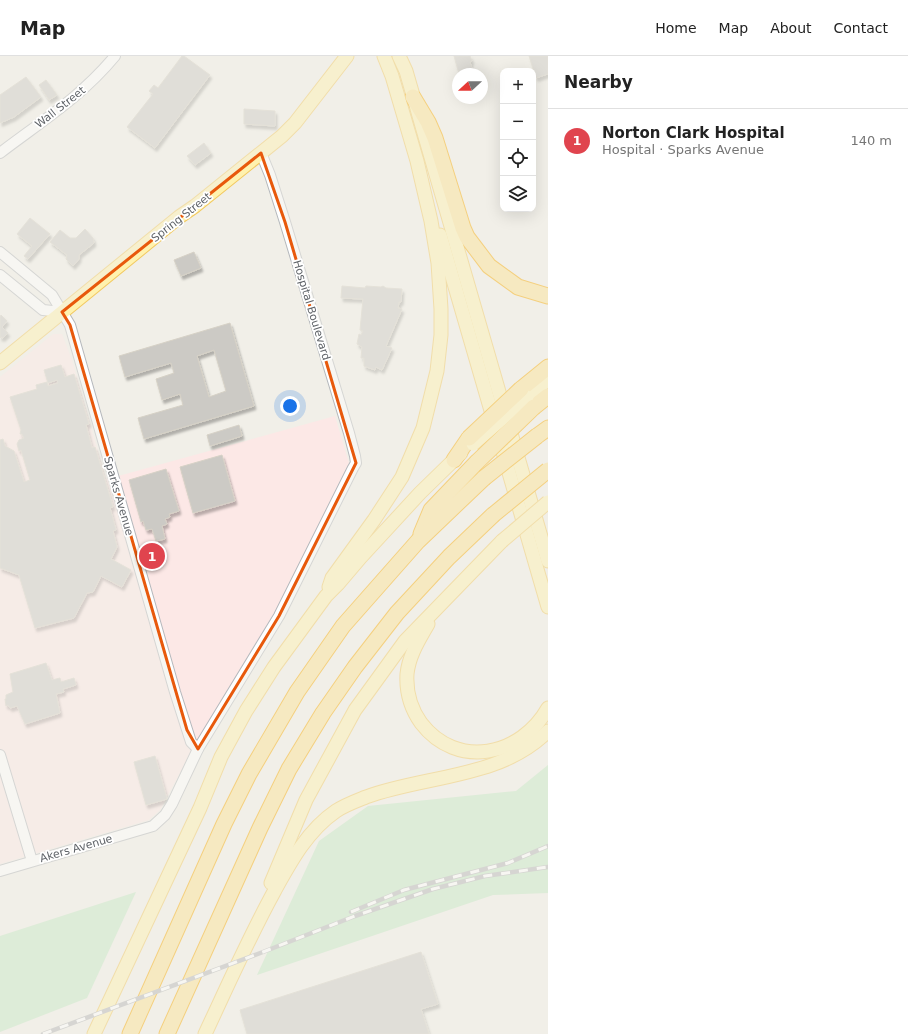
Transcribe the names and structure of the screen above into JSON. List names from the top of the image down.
{
  "streets": {
    "main road": ["Spring Street"],
    "street": [
      "Wall Street",
      "Hospital Boulevard",
      "Sparks Avenue",
      "Akers Avenue"
    ]
  },
  "crossings": [
    ["Spring Street", "Hospital Boulevard"],
    ["Spring Street", "Sparks Avenue"],
    ["Hospital Boulevard", "Sparks Avenue"],
    ["Hospital Boulevard", "Akers Avenue"],
    ["Sparks Avenue", "Akers Avenue"]
  ],
  "north": "left",
  "page": {
    "header": "Map",
    "nav": [
      "Home",
      "Map",
      "About",
      "Contact"
    ],
    "heading": "Nearby",
    "map_buttons": ["+", "−"],
    "list": [
      {
        "mark": "1",
        "name": "Norton Clark Hospital",
        "note": "Hospital · Sparks Avenue",
        "value": "140 m"
      }
    ],
    "pins": "1"
  }
}
